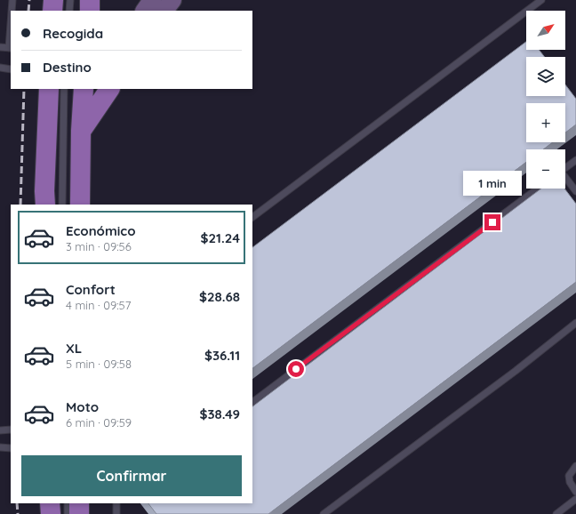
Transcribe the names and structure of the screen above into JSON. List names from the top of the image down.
{
  "north": "top right",
  "page": {
    "map_buttons": ["+", "−"],
    "banner": ["Recogida", "Destino"],
    "bubble": "1 min",
    "list": [
      {
        "name": "Económico",
        "note": "3 min · 09:56",
        "value": "$21.24"
      },
      {
        "name": "Confort",
        "note": "4 min · 09:57",
        "value": "$28.68"
      },
      {
        "name": "XL",
        "note": "5 min · 09:58",
        "value": "$36.11"
      },
      {
        "name": "Moto",
        "note": "6 min · 09:59",
        "value": "$38.49"
      }
    ],
    "buttons": "Confirmar"
  }
}
